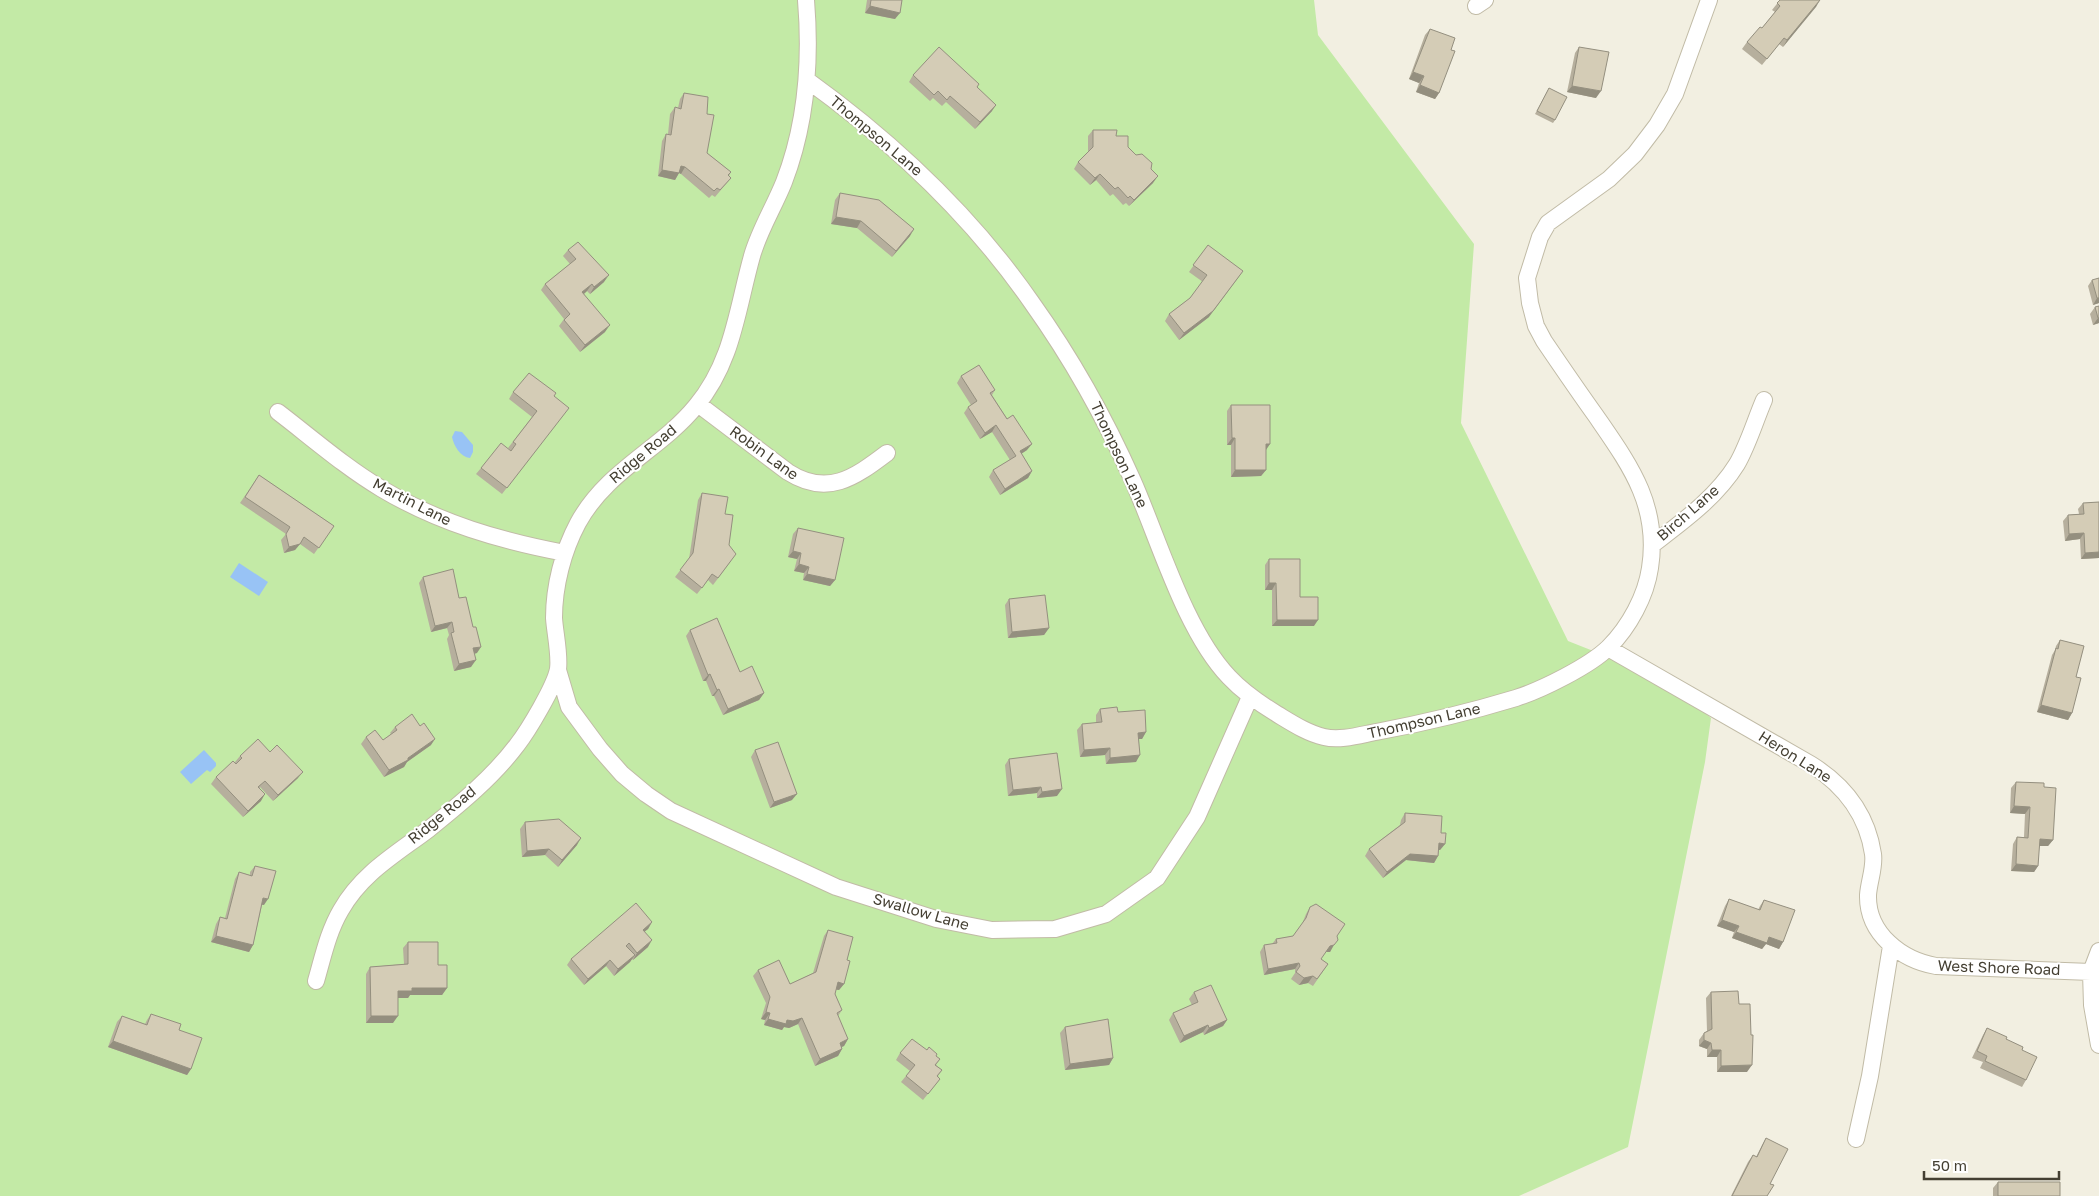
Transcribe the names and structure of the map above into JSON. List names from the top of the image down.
{
  "streets": {
    "street": [
      "Thompson Lane",
      "Robin Lane",
      "Ridge Road",
      "Martin Lane",
      "Birch Lane",
      "Heron Lane",
      "Swallow Lane",
      "West Shore Road"
    ]
  },
  "crossings": [
    ["Thompson Lane", "Ridge Road"],
    ["Thompson Lane", "Birch Lane"],
    ["Thompson Lane", "Heron Lane"],
    ["Thompson Lane", "Swallow Lane"],
    ["Robin Lane", "Ridge Road"],
    ["Ridge Road", "Martin Lane"],
    ["Ridge Road", "Swallow Lane"],
    ["Heron Lane", "West Shore Road"]
  ],
  "scale_bar": "50 m"
}
